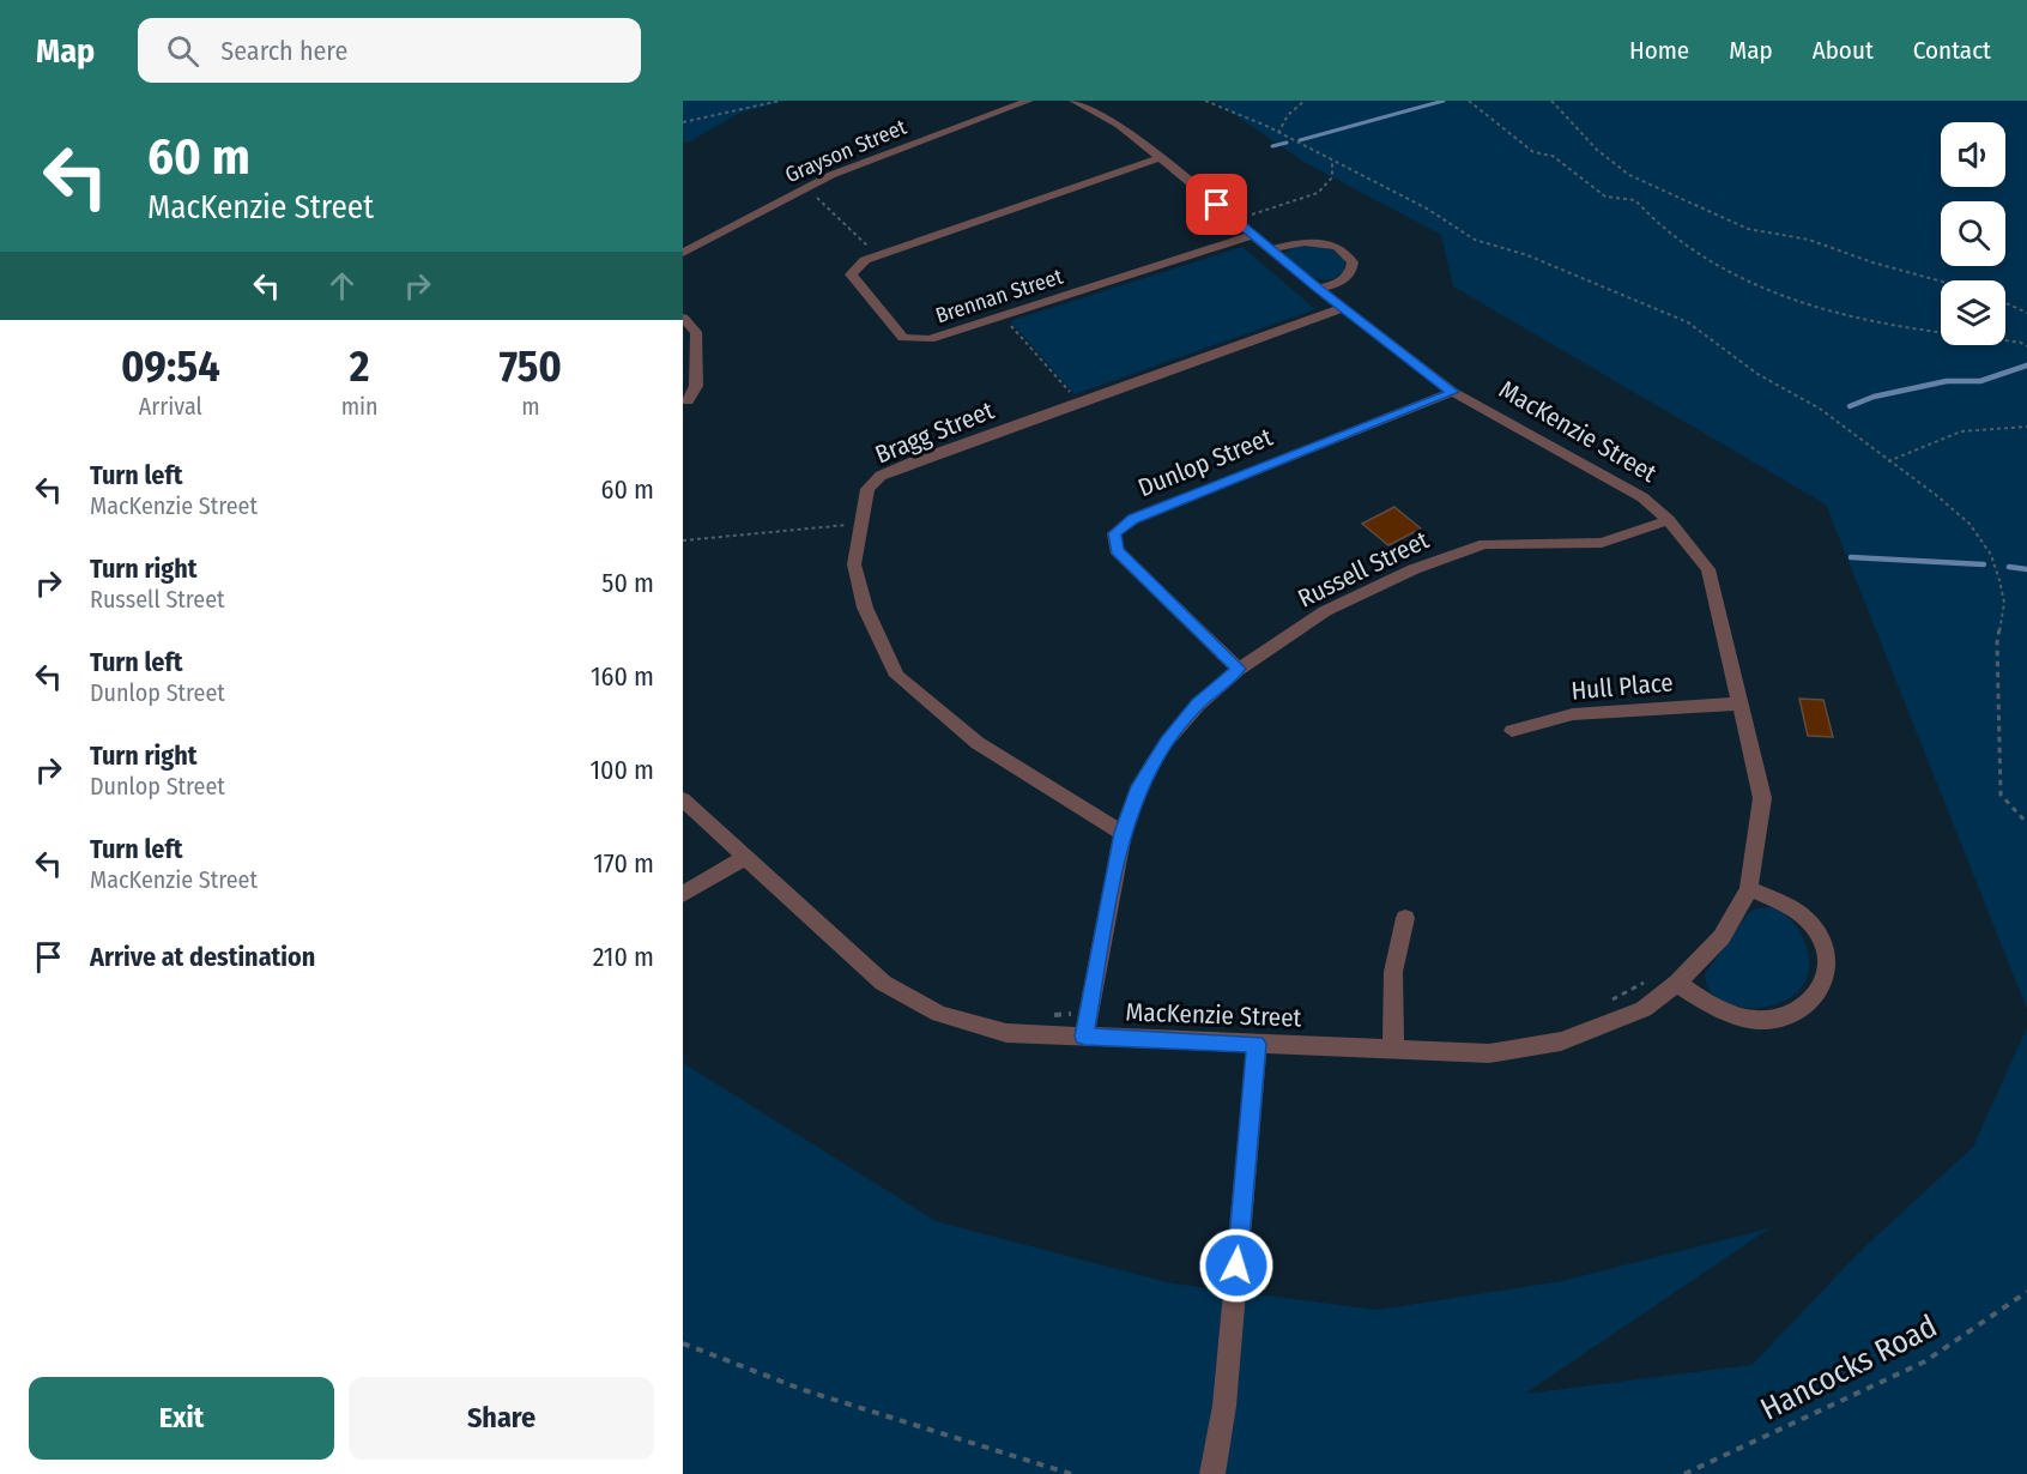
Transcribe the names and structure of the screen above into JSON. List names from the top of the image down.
{
  "streets": {
    "street": [
      "Grayson Street",
      "Brennan Street",
      "MacKenzie Street",
      "Bragg Street",
      "Dunlop Street",
      "Russell Street",
      "Hull Place"
    ],
    "path": ["Hancocks Road"]
  },
  "crossings": [
    ["Brennan Street", "MacKenzie Street"],
    ["MacKenzie Street", "Bragg Street"],
    ["MacKenzie Street", "Dunlop Street"],
    ["MacKenzie Street", "Russell Street"],
    ["MacKenzie Street", "Hull Place"],
    ["Bragg Street", "Russell Street"],
    ["Dunlop Street", "Russell Street"]
  ],
  "page": {
    "header": "Map",
    "search": "Search here",
    "nav": [
      "Home",
      "Map",
      "About",
      "Contact"
    ],
    "turn": ["60 m", "MacKenzie Street"],
    "eta": [
      "09:54",
      "Arrival",
      "2",
      "min",
      "750",
      "m"
    ],
    "list": [
      {
        "name": "Turn left",
        "note": "MacKenzie Street",
        "value": "60 m"
      },
      {
        "name": "Turn right",
        "note": "Russell Street",
        "value": "50 m"
      },
      {
        "name": "Turn left",
        "note": "Dunlop Street",
        "value": "160 m"
      },
      {
        "name": "Turn right",
        "note": "Dunlop Street",
        "value": "100 m"
      },
      {
        "name": "Turn left",
        "note": "MacKenzie Street",
        "value": "170 m"
      },
      {
        "name": "Arrive at destination",
        "value": "210 m"
      }
    ],
    "buttons": ["Exit", "Share"]
  }
}
